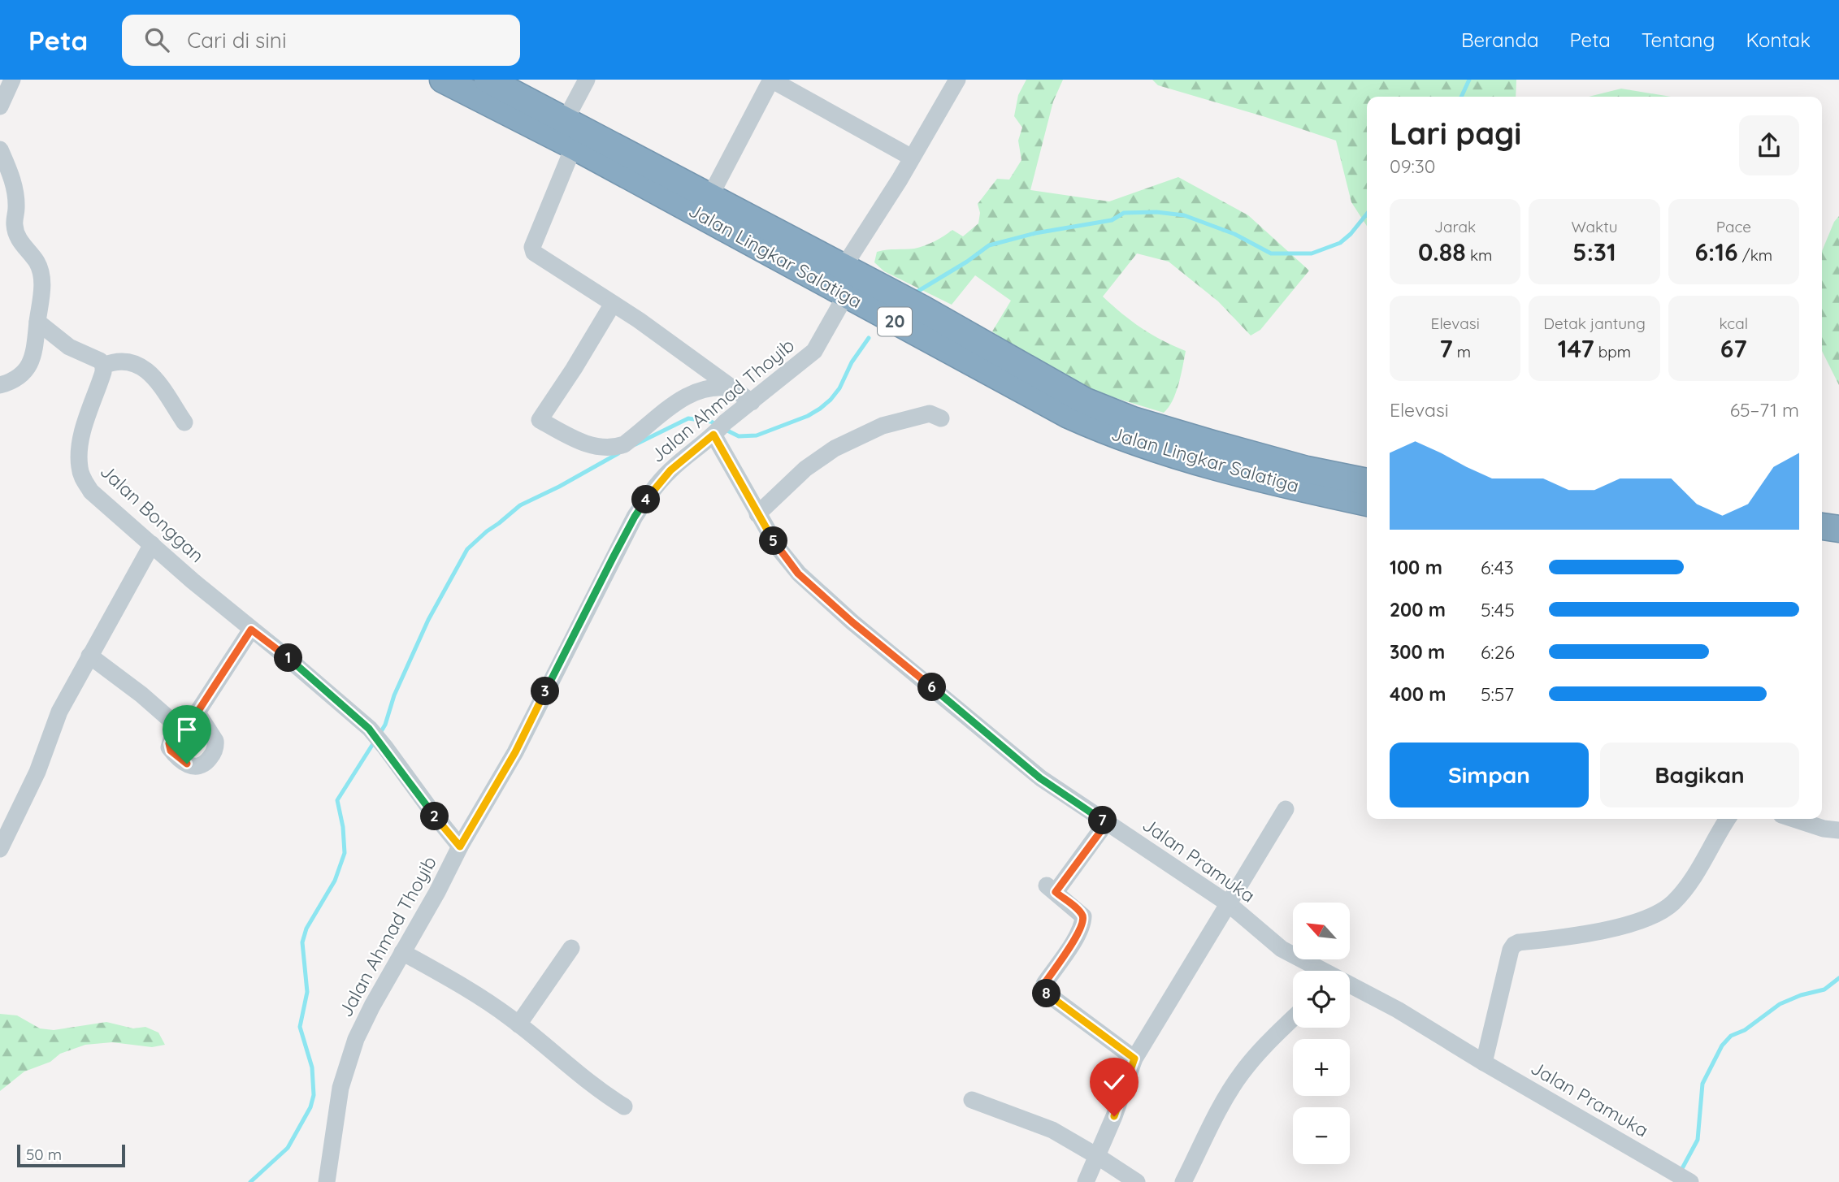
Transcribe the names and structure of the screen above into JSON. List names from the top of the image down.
{
  "streets": {
    "highway": ["Jalan Lingkar Salatiga", "20"],
    "street": ["Jalan Ahmad Thoyib", "Jalan Bonggan", "Jalan Pramuka"]
  },
  "crossings": [
    ["Jalan Lingkar Salatiga", "Jalan Ahmad Thoyib"],
    ["Jalan Ahmad Thoyib", "Jalan Bonggan"],
    ["Jalan Ahmad Thoyib", "Jalan Pramuka"]
  ],
  "scale_bar": "50 m",
  "north": "top left",
  "page": {
    "header": "Peta",
    "search": "Cari di sini",
    "nav": [
      "Beranda",
      "Peta",
      "Tentang",
      "Kontak"
    ],
    "heading": ["Lari pagi", "09:30"],
    "stats": [
      ["Jarak", "0.88 km"],
      ["Waktu", "5:31"],
      ["Pace", "6:16 /km"],
      ["Elevasi", "7 m"],
      ["Detak jantung", "147 bpm"],
      ["kcal", "67"]
    ],
    "chart": ["Elevasi", "65–71 m"],
    "pins": [
      "4",
      "5",
      "1",
      "6",
      "3",
      "2",
      "7",
      "8"
    ],
    "list": [
      {
        "name": "100 m",
        "note": "6:43"
      },
      {
        "name": "200 m",
        "note": "5:45"
      },
      {
        "name": "300 m",
        "note": "6:26"
      },
      {
        "name": "400 m",
        "note": "5:57"
      }
    ],
    "buttons": ["Simpan", "Bagikan"],
    "map_buttons": ["+", "−"],
    "scale": "50 m"
  }
}
